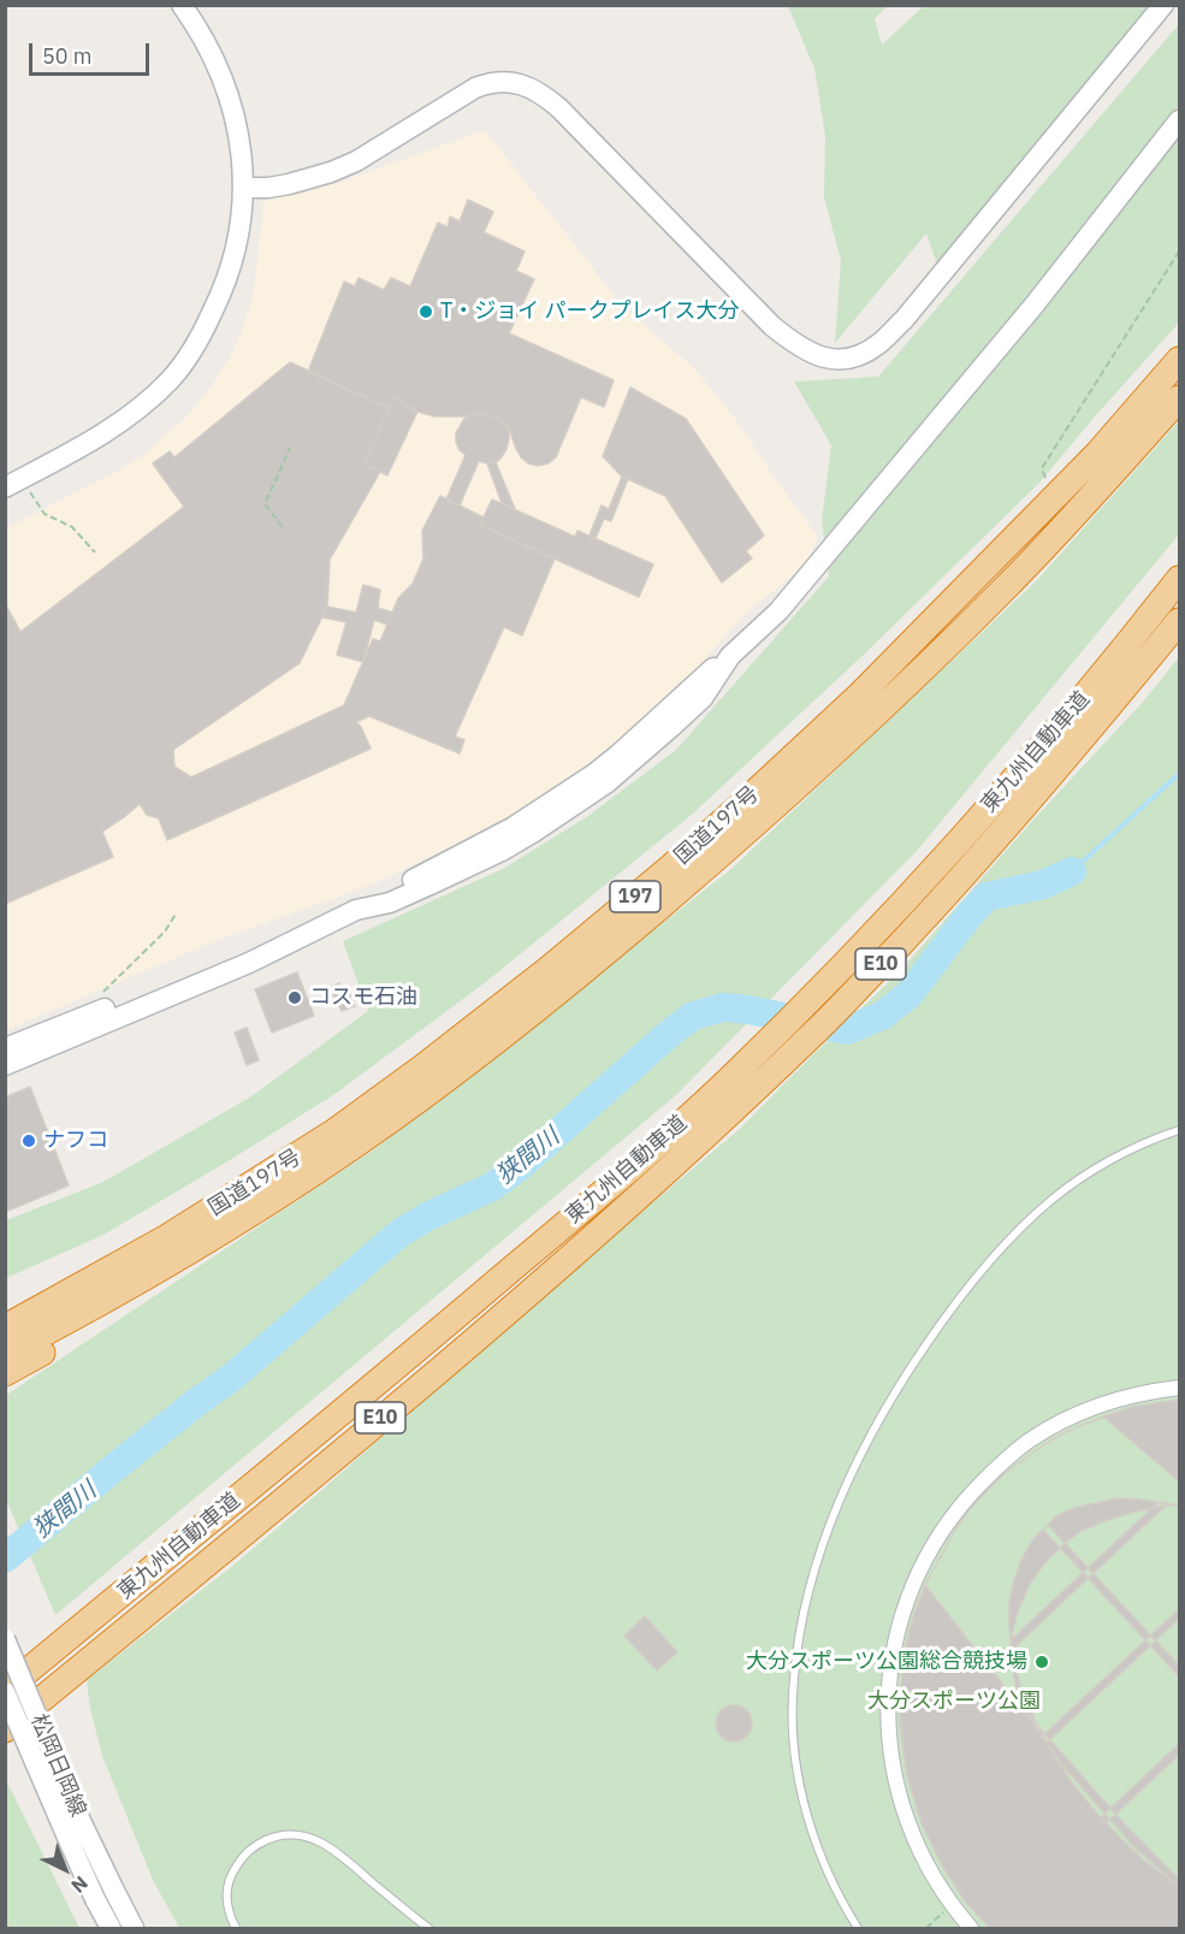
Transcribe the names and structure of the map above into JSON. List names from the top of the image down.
{
  "streets": {
    "highway": [
      "東九州自動車道",
      "国道197号",
      "197",
      "E10"
    ],
    "street": ["松岡日岡線"]
  },
  "crossings": [
    ["東九州自動車道", "松岡日岡線"]
  ],
  "water": ["狭間川"],
  "parks": ["大分スポーツ公園"],
  "places": [
    "T・ジョイ パークプレイス大分",
    "コスモ石油",
    "ナフコ",
    "大分スポーツ公園総合競技場"
  ],
  "scale_bar": "50 m",
  "north": "bottom right"
}
